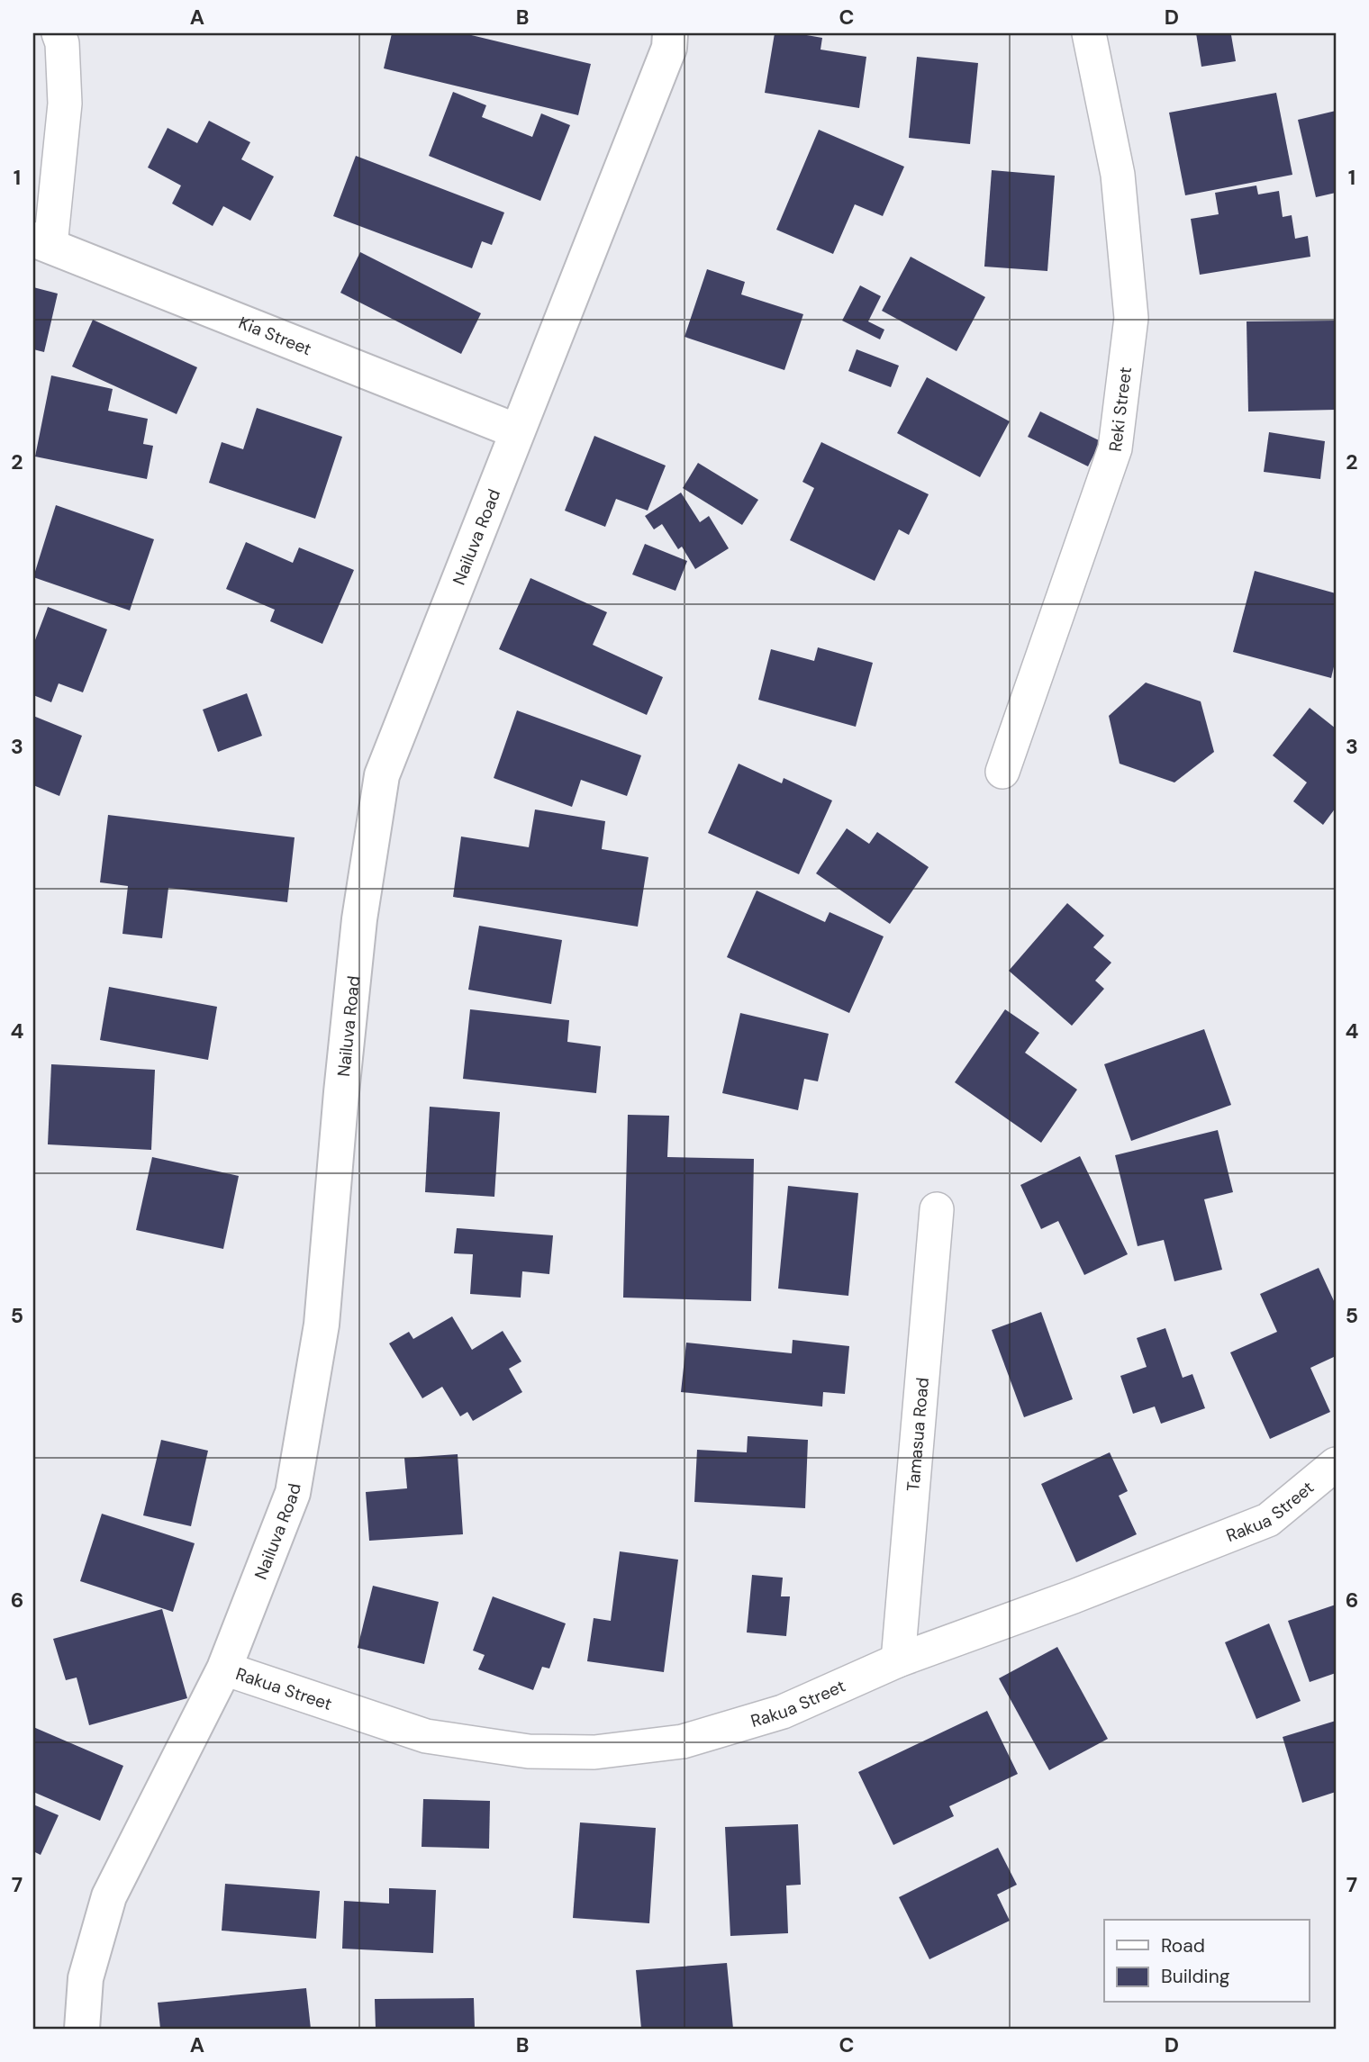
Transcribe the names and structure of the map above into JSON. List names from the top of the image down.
{
  "streets": {
    "main road": ["Kia Street", "Nailuva Road"],
    "street": ["Reki Street", "Tamasua Road", "Rakua Street"]
  },
  "crossings": [
    ["Kia Street", "Nailuva Road"],
    ["Nailuva Road", "Rakua Street"],
    ["Tamasua Road", "Rakua Street"]
  ],
  "legend": ["Road", "Building"],
  "grid": {
    "columns": [
      "A",
      "B",
      "C",
      "D"
    ],
    "rows": [
      "1",
      "2",
      "3",
      "4",
      "5",
      "6",
      "7"
    ]
  }
}
